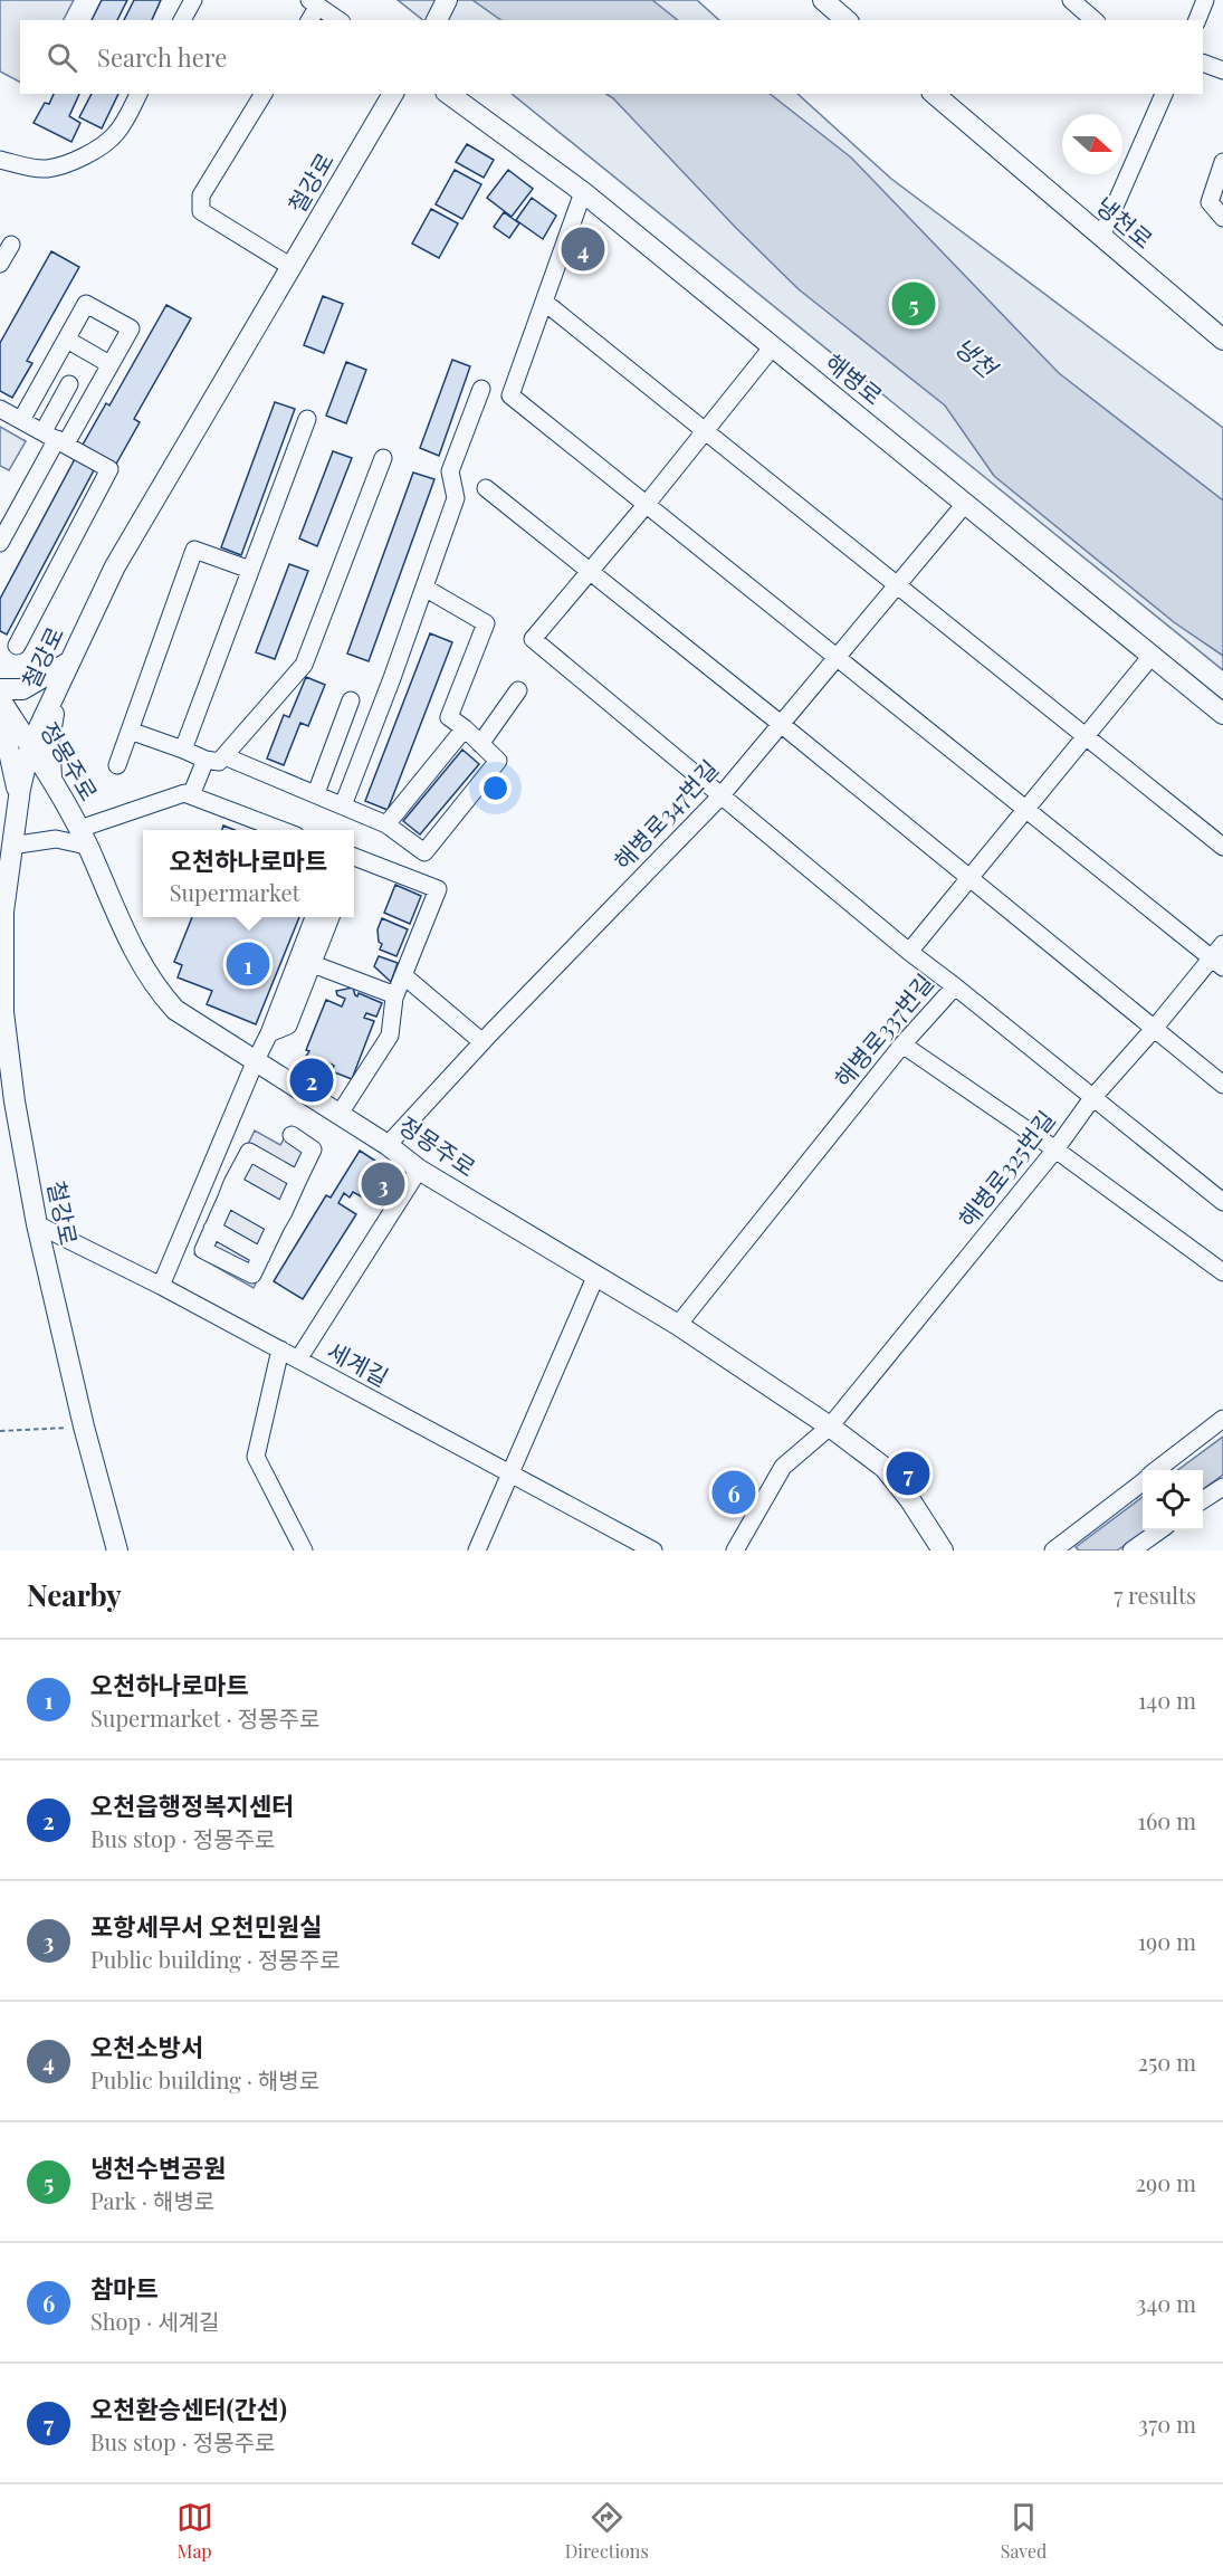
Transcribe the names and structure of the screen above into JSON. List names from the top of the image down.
{
  "streets": {
    "main road": [
      "철강로",
      "냉천로",
      "해병로",
      "정몽주로"
    ],
    "street": [
      "해병로347번길",
      "해병로337번길",
      "해병로325번길",
      "세계길"
    ]
  },
  "crossings": [
    ["철강로", "정몽주로"],
    ["철강로", "세계길"],
    ["해병로", "해병로347번길"],
    ["해병로", "해병로337번길"],
    ["정몽주로", "해병로347번길"],
    ["정몽주로", "해병로337번길"],
    ["정몽주로", "해병로325번길"]
  ],
  "water": ["냉천"],
  "north": "right",
  "page": {
    "search": "Search here",
    "pins": [
      "4",
      "5",
      "1",
      "2",
      "3",
      "7",
      "6"
    ],
    "popup": ["오천하나로마트", "Supermarket"],
    "heading": ["Nearby", "7 results"],
    "list": [
      {
        "mark": "1",
        "name": "오천하나로마트",
        "note": "Supermarket · 정몽주로",
        "value": "140 m"
      },
      {
        "mark": "2",
        "name": "오천읍행정복지센터",
        "note": "Bus stop · 정몽주로",
        "value": "160 m"
      },
      {
        "mark": "3",
        "name": "포항세무서 오천민원실",
        "note": "Public building · 정몽주로",
        "value": "190 m"
      },
      {
        "mark": "4",
        "name": "오천소방서",
        "note": "Public building · 해병로",
        "value": "250 m"
      },
      {
        "mark": "5",
        "name": "냉천수변공원",
        "note": "Park · 해병로",
        "value": "290 m"
      },
      {
        "mark": "6",
        "name": "참마트",
        "note": "Shop · 세계길",
        "value": "340 m"
      },
      {
        "mark": "7",
        "name": "오천환승센터(간선)",
        "note": "Bus stop · 정몽주로",
        "value": "370 m"
      }
    ],
    "nav": ["Map", "Directions", "Saved"]
  }
}
